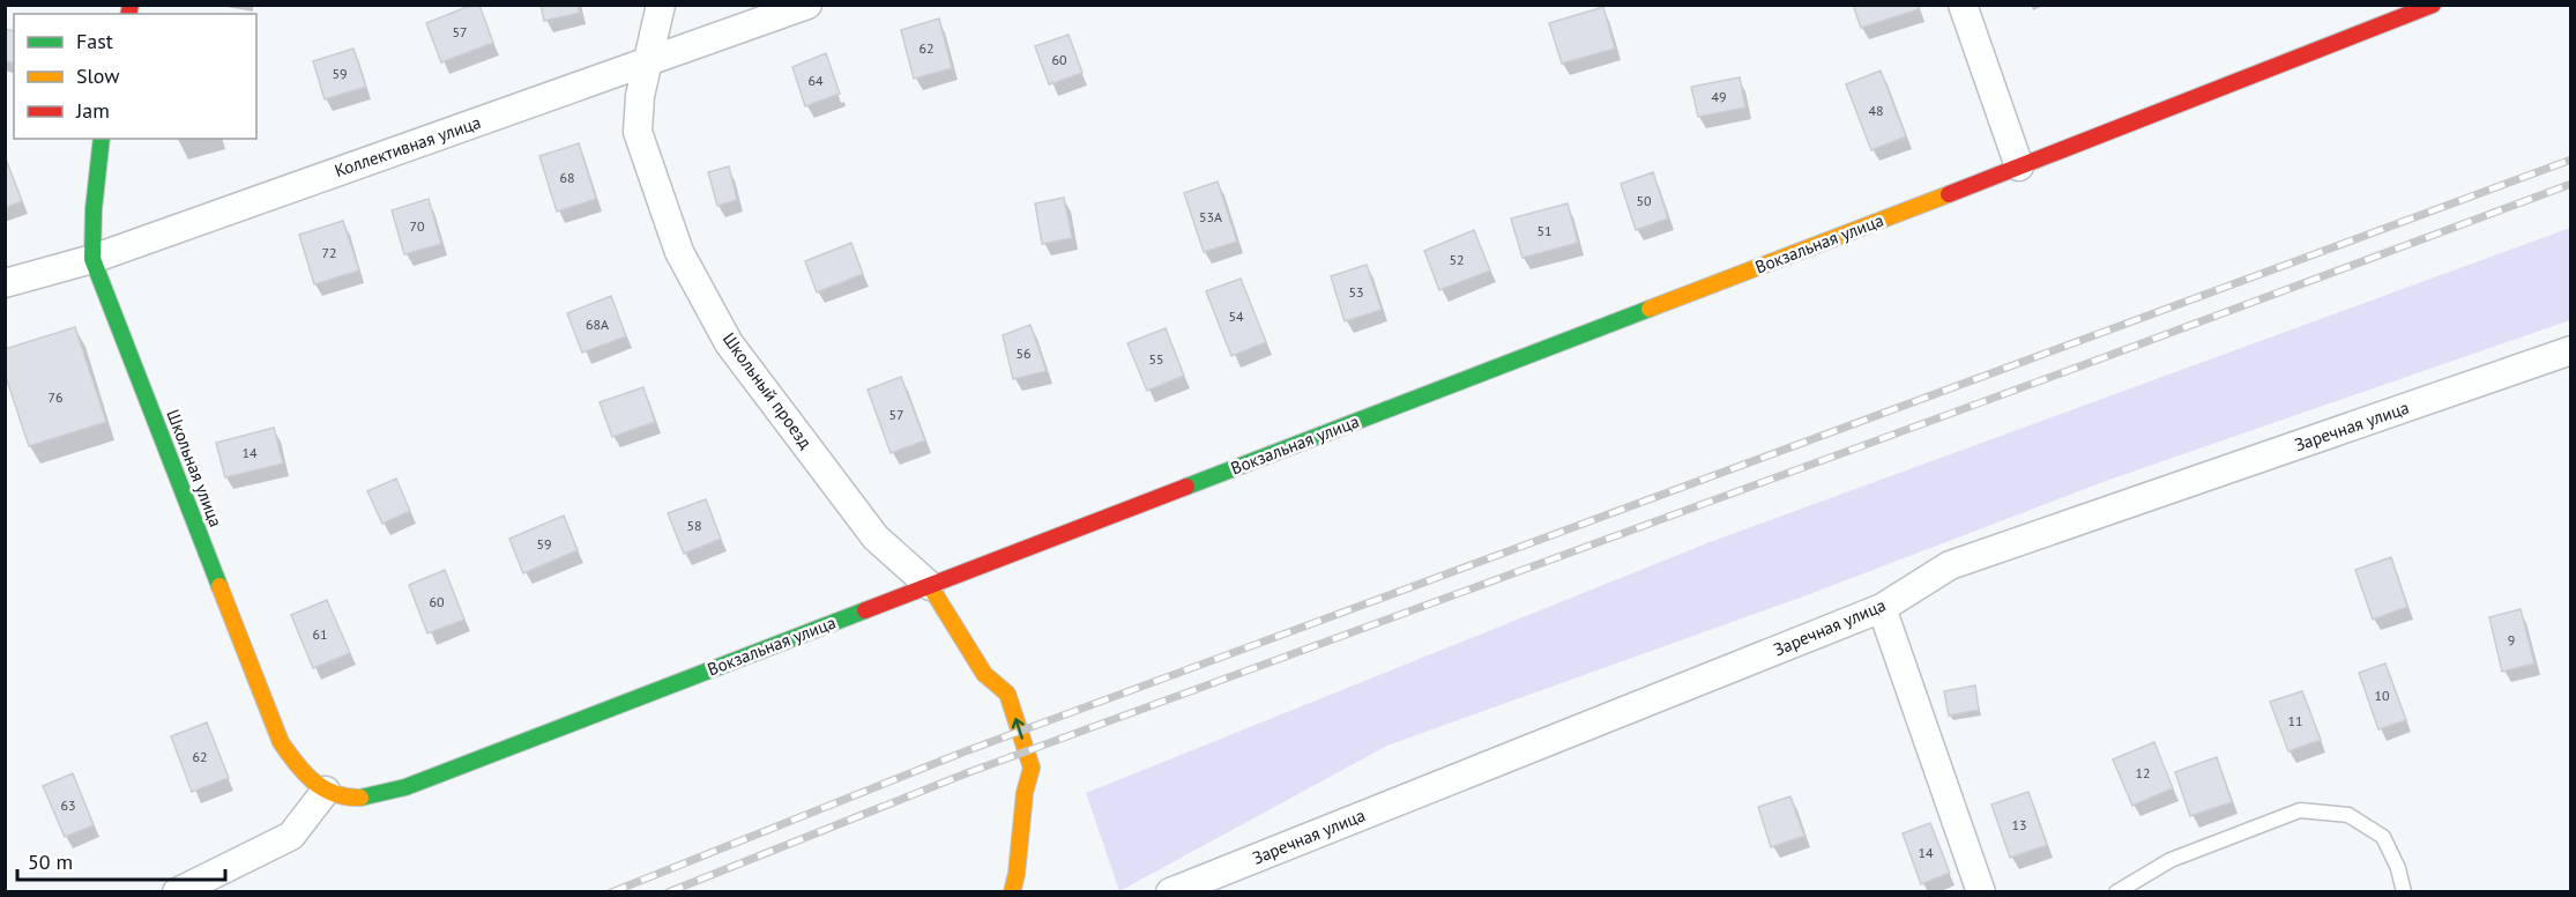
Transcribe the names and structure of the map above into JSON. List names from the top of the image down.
{
  "streets": {
    "street": [
      "Коллективная улица",
      "Вокзальная улица",
      "Школьный проезд",
      "Заречная улица",
      "Школьная улица"
    ]
  },
  "crossings": [
    ["Коллективная улица", "Школьный проезд"],
    ["Коллективная улица", "Школьная улица"],
    ["Вокзальная улица", "Школьный проезд"],
    ["Вокзальная улица", "Школьная улица"]
  ],
  "house_numbers": [
    "57",
    "62",
    "60",
    "59",
    "64",
    "49",
    "48",
    "68",
    "50",
    "53А",
    "70",
    "51",
    "72",
    "52",
    "53",
    "54",
    "68А",
    "56",
    "55",
    "76",
    "57",
    "14",
    "58",
    "59",
    "60",
    "61",
    "9",
    "10",
    "11",
    "62",
    "12",
    "63",
    "13",
    "14"
  ],
  "legend": ["Fast", "Slow", "Jam"],
  "scale_bar": "50 m"
}
